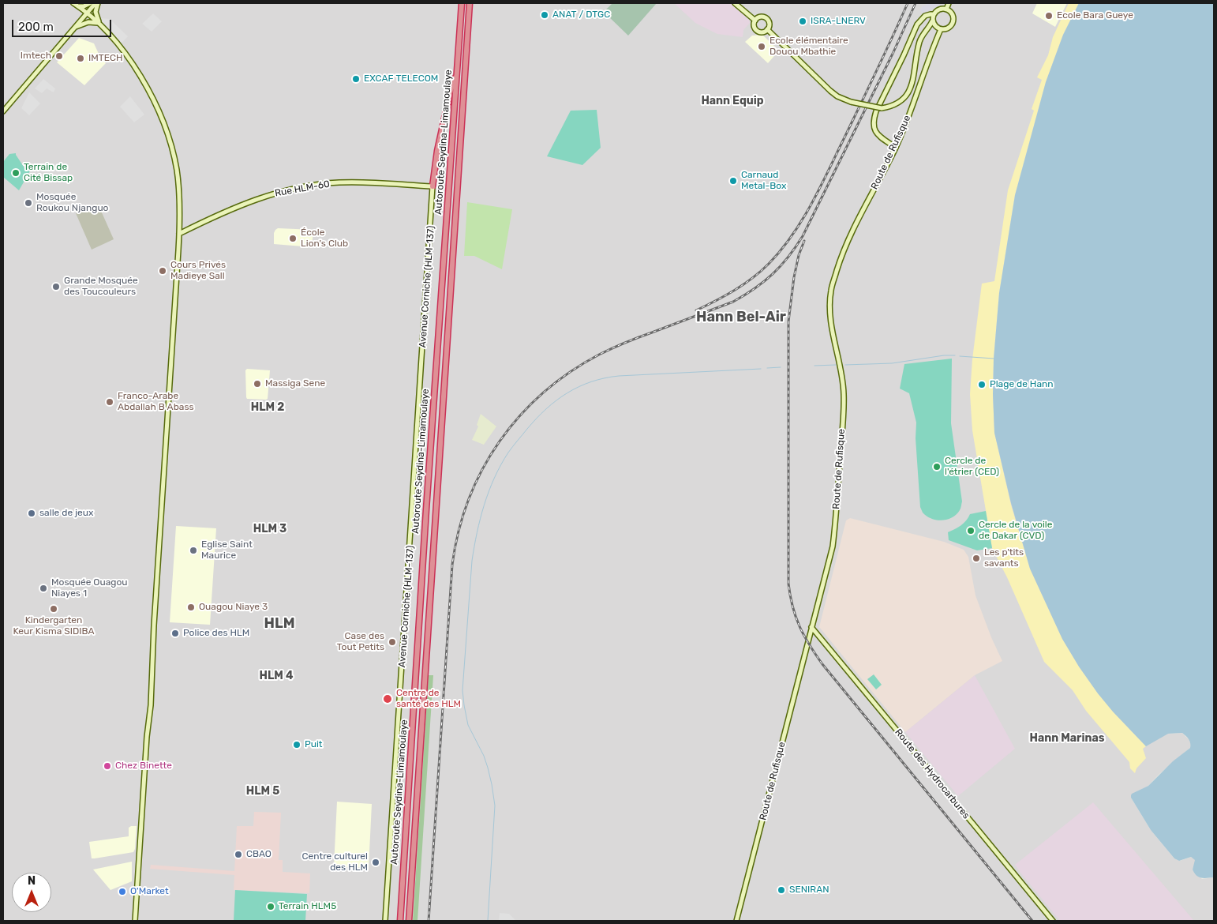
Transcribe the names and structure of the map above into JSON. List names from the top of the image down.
{
  "streets": {
    "highway": ["Autoroute Seydina-Limamoulaye"],
    "street": [
      "Route de Rufisque",
      "Rue HLM-60",
      "Avenue Corniche (HLM-137)",
      "Route des Hydrocarbures"
    ]
  },
  "crossings": [
    ["Route de Rufisque", "Route des Hydrocarbures"],
    ["Rue HLM-60", "Avenue Corniche (HLM-137)"]
  ],
  "districts": [
    "Hann Equip",
    "Hann Bel-Air",
    "HLM 2",
    "HLM 3",
    "HLM",
    "HLM 4",
    "Hann Marinas",
    "HLM 5"
  ],
  "places": [
    "ANAT / DTGC",
    "Ecole Bara Gueye",
    "ISRA-LNERV",
    "Ecole élémentaire Douou Mbathie",
    "Imtech",
    "IMTECH",
    "EXCAF TELECOM",
    "Terrain de Cité Bissap",
    "Carnaud Metal-Box",
    "Mosquée Roukou Njanguo",
    "École Lion's Club",
    "Cours Privés Madieye Sall",
    "Grande Mosquée des Toucouleurs",
    "Massiga Sene",
    "Plage de Hann",
    "Franco-Arabe Abdallah B Abass",
    "Cercle de l'étrier (CED)",
    "salle de jeux",
    "Cercle de la voile de Dakar (CVD)",
    "Eglise Saint Maurice",
    "Les p'tits savants",
    "Mosquée Ouagou Niayes 1",
    "Ouagou Niaye 3",
    "Kindergarten Keur Kisma SIDIBA",
    "Police des HLM",
    "Case des Tout Petits",
    "Centre de santé des HLM",
    "Puit",
    "Chez Binette",
    "CBAO",
    "Centre culturel des HLM",
    "SENIRAN",
    "O'Market",
    "Terrain HLM5"
  ],
  "scale_bar": "200 m",
  "north": "top"
}
